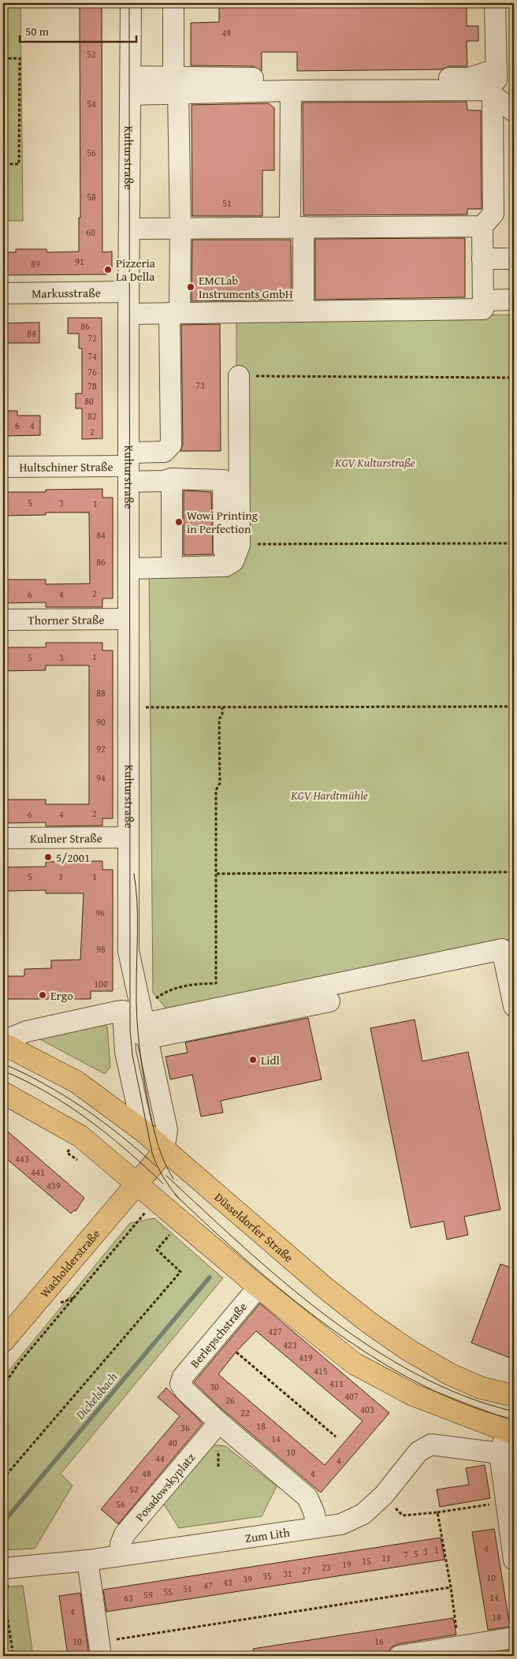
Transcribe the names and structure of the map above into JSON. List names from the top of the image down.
{
  "streets": {
    "main road": ["Düsseldorfer Straße", "Wacholderstraße"],
    "street": [
      "Kulturstraße",
      "Markusstraße",
      "Hultschiner Straße",
      "Thorner Straße",
      "Kulmer Straße",
      "Berlepschstraße",
      "Posadowskyplatz",
      "Zum Lith"
    ]
  },
  "crossings": [
    ["Kulturstraße", "Markusstraße"],
    ["Kulturstraße", "Hultschiner Straße"],
    ["Kulturstraße", "Thorner Straße"],
    ["Kulturstraße", "Kulmer Straße"],
    ["Kulturstraße", "Düsseldorfer Straße"],
    ["Kulturstraße", "Wacholderstraße"],
    ["Düsseldorfer Straße", "Wacholderstraße"],
    ["Berlepschstraße", "Posadowskyplatz"],
    ["Posadowskyplatz", "Zum Lith"]
  ],
  "water": ["Dickelsbach"],
  "parks": ["KGV Kulturstraße", "KGV Hardtmühle"],
  "places": [
    "Pizzeria La Della",
    "EMCLab Instruments GmbH",
    "Wowi Printing in Perfection",
    "5/2001",
    "Ergo",
    "Lidl"
  ],
  "house_numbers": [
    "49",
    "52",
    "54",
    "56",
    "58",
    "51",
    "60",
    "91",
    "89",
    "86",
    "84",
    "72",
    "74",
    "76",
    "73",
    "78",
    "80",
    "82",
    "6",
    "4",
    "2",
    "5",
    "3",
    "1",
    "84",
    "86",
    "2",
    "6",
    "4",
    "1",
    "5",
    "3",
    "88",
    "90",
    "92",
    "94",
    "2",
    "6",
    "4",
    "5",
    "3",
    "1",
    "96",
    "98",
    "100",
    "443",
    "441",
    "439",
    "427",
    "423",
    "419",
    "415",
    "411",
    "30",
    "407",
    "26",
    "403",
    "22",
    "18",
    "36",
    "14",
    "40",
    "10",
    "44",
    "4",
    "48",
    "4",
    "52",
    "56",
    "4",
    "1",
    "3",
    "5",
    "7",
    "11",
    "15",
    "19",
    "23",
    "27",
    "31",
    "35",
    "10",
    "39",
    "43",
    "47",
    "51",
    "55",
    "59",
    "14",
    "63",
    "4",
    "18",
    "10",
    "16"
  ],
  "scale_bar": "50 m"
}
